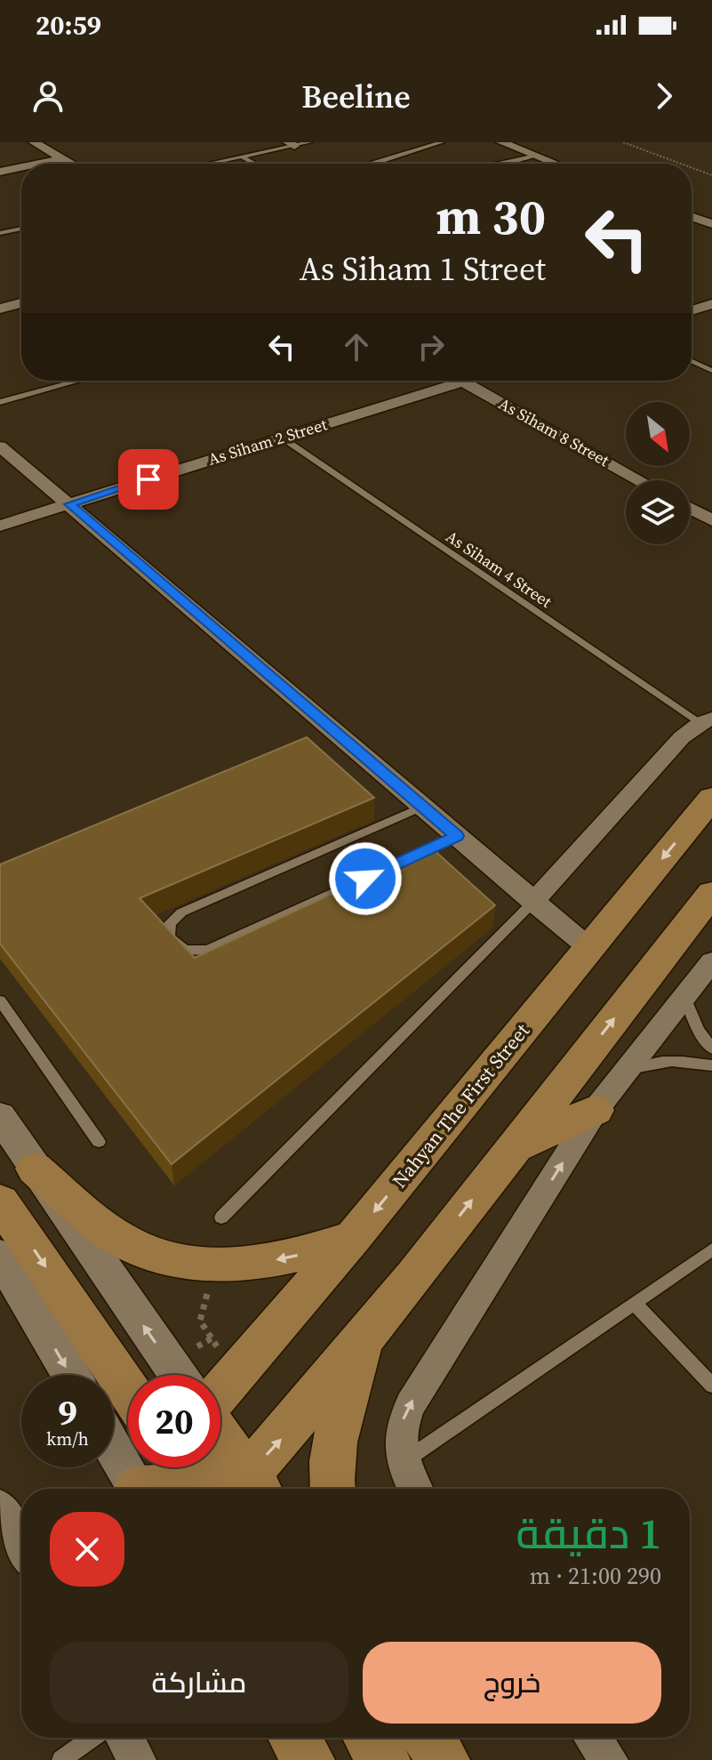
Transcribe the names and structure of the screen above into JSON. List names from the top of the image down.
{
  "streets": {
    "main road": ["Nahyan The First Street"],
    "street": ["As Siham 8 Street", "As Siham 2 Street"],
    "lane": ["As Siham 4 Street"]
  },
  "crossings": [
    ["As Siham 8 Street", "As Siham 2 Street"],
    ["As Siham 2 Street", "As Siham 4 Street"]
  ],
  "north": "bottom right",
  "page": {
    "status": "20:59",
    "header": "Beeline",
    "turn": ["30 m", "As Siham 1 Street"],
    "speed": "9 km/h",
    "limit": "20",
    "heading": ["1 دقيقة", "290 m · 21:00"],
    "buttons": ["خروج", "مشاركة"]
  }
}
